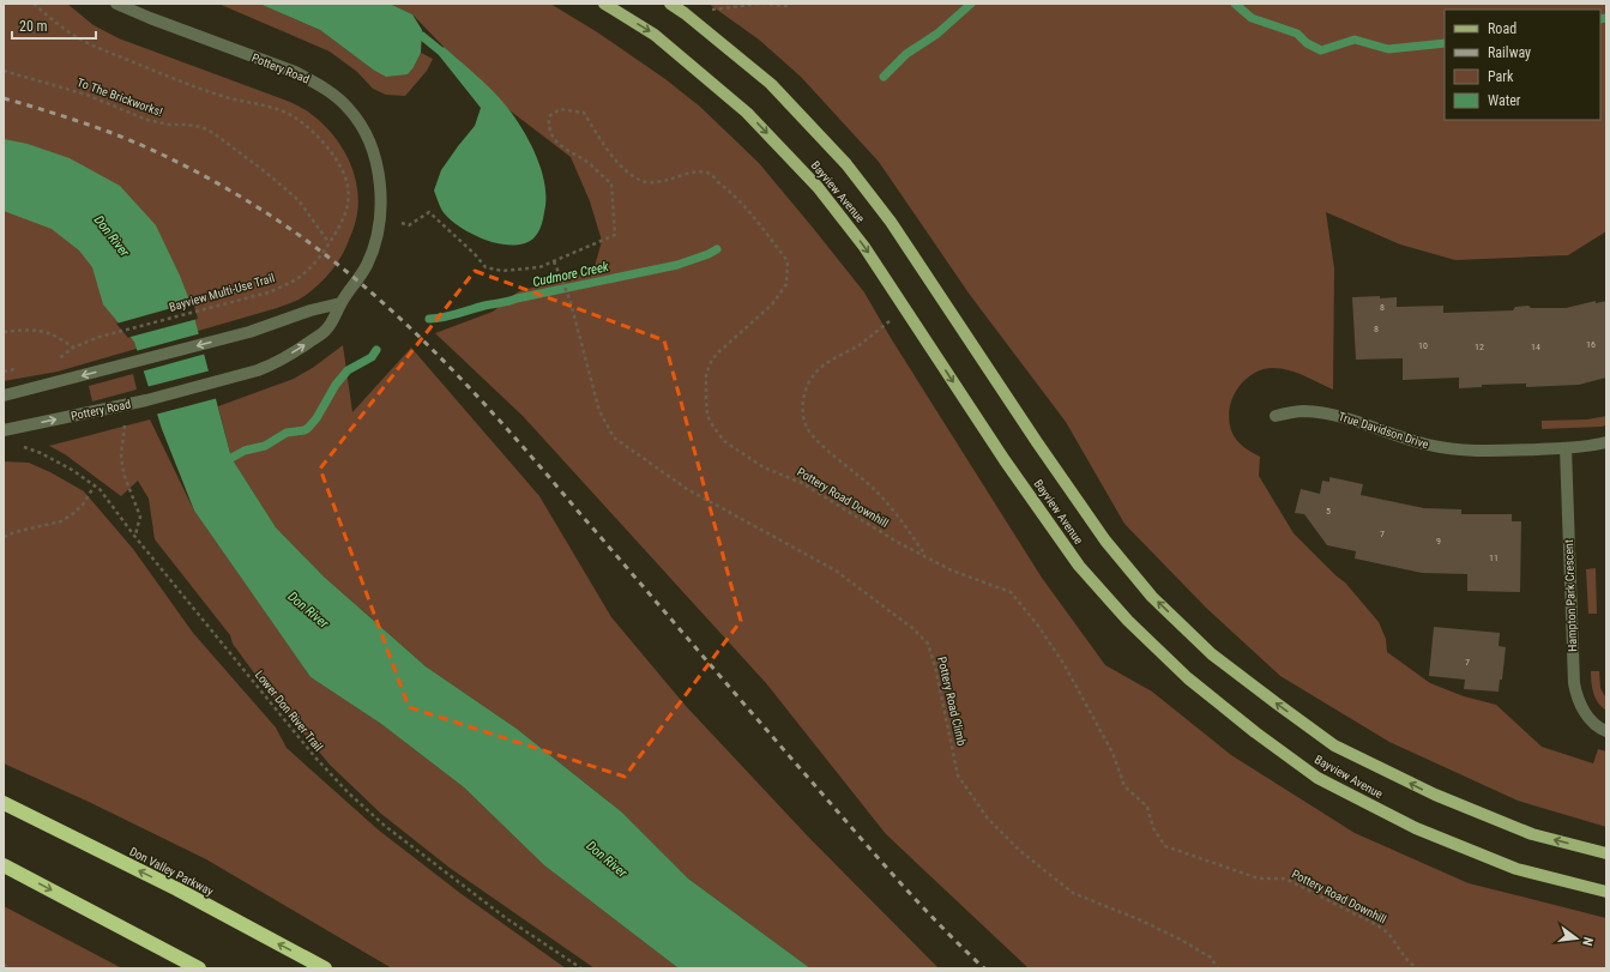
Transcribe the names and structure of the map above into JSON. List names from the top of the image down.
{
  "streets": {
    "highway": ["Don Valley Parkway"],
    "main road": ["Bayview Avenue"],
    "street": ["Pottery Road", "True Davidson Drive", "Hampton Park Crescent"],
    "path": [
      "To The Brickworks!",
      "Bayview Multi-Use Trail",
      "Pottery Road Downhill",
      "Pottery Road Climb",
      "Lower Don River Trail"
    ]
  },
  "crossings": [
    ["To The Brickworks!", "Bayview Multi-Use Trail"],
    ["True Davidson Drive", "Hampton Park Crescent"],
    ["Pottery Road Downhill", "Pottery Road Climb"]
  ],
  "water": ["Don River", "Cudmore Creek"],
  "house_numbers": [
    "8",
    "8",
    "16",
    "10",
    "12",
    "14",
    "5",
    "7",
    "9",
    "11",
    "7"
  ],
  "legend": [
    "Road",
    "Railway",
    "Park",
    "Water"
  ],
  "scale_bar": "20 m",
  "north": "right"
}
